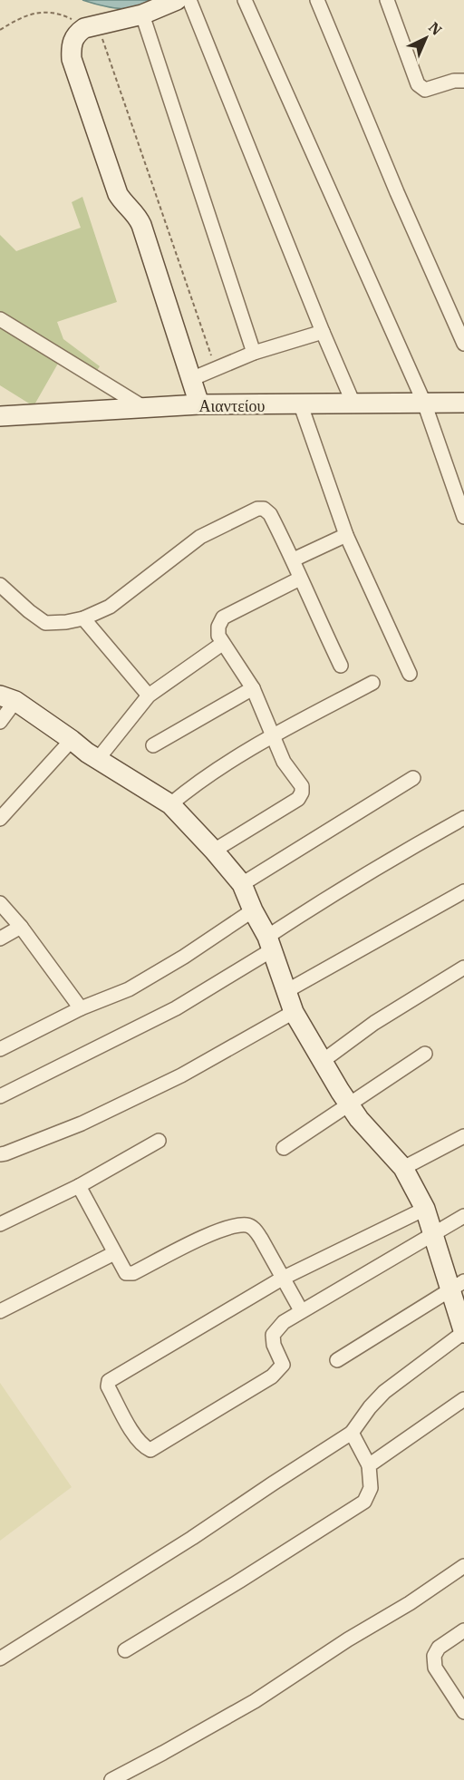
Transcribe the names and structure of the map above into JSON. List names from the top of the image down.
{
  "streets": {
    "street": ["Αιαντείου"]
  },
  "north": "top right"
}
